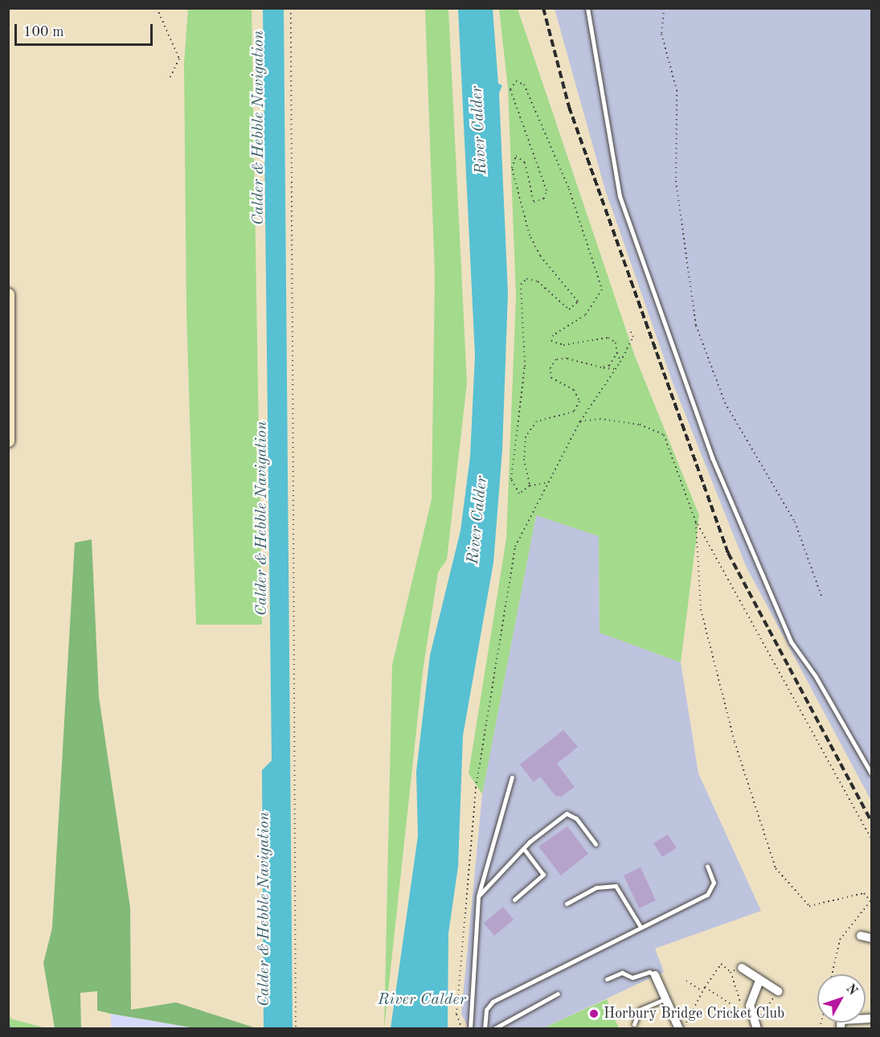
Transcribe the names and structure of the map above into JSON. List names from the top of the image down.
{
  "water": ["Calder & Hebble Navigation", "River Calder"],
  "places": ["Horbury Bridge Cricket Club"],
  "scale_bar": "100 m",
  "north": "top right"
}
